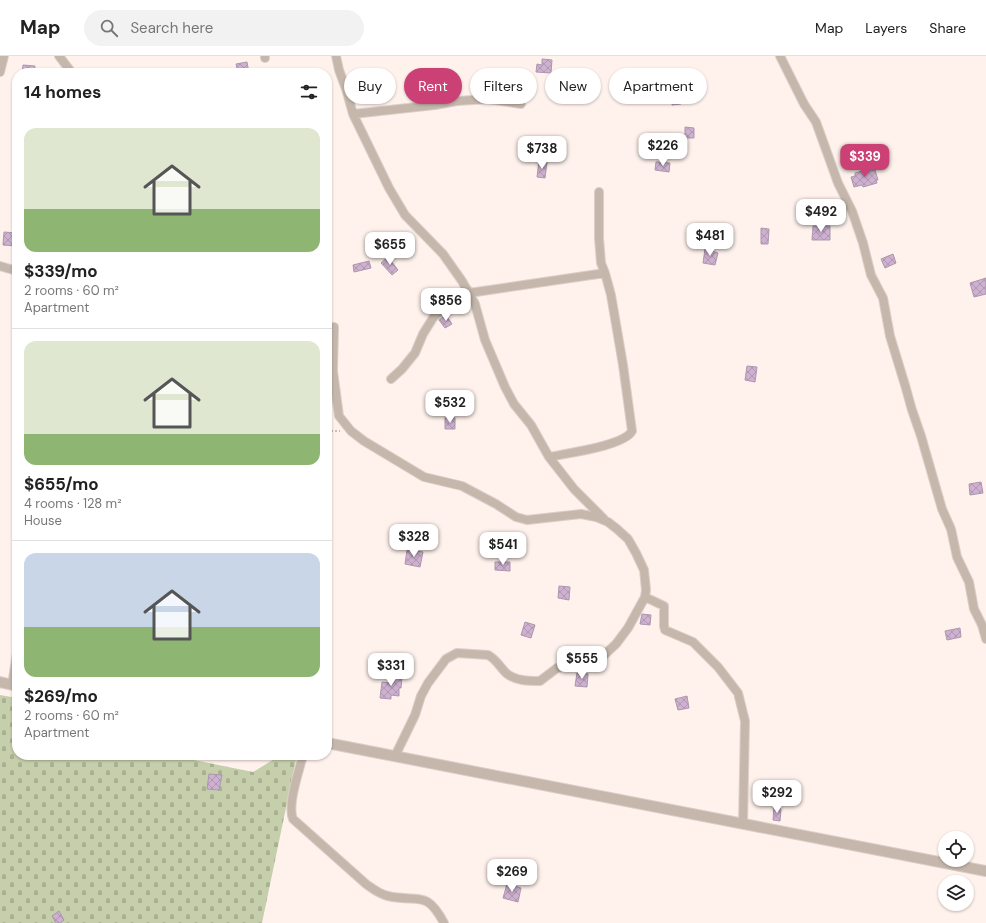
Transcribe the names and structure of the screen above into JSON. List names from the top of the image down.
{
  "page": {
    "header": "Map",
    "search": "Search here",
    "nav": ["Map", "Layers", "Share"],
    "chip": [
      "Buy",
      "Rent",
      "Filters",
      "New",
      "Apartment"
    ],
    "heading": "14 homes",
    "list": [
      {
        "name": "$339/mo",
        "note": "2 rooms · 60 m² · Apartment"
      },
      {
        "name": "$655/mo",
        "note": "4 rooms · 128 m² · House"
      },
      {
        "name": "$269/mo",
        "note": "2 rooms · 60 m² · Apartment"
      }
    ],
    "price": [
      "$226",
      "$738",
      "$339",
      "$492",
      "$481",
      "$655",
      "$856",
      "$532",
      "$328",
      "$541",
      "$555",
      "$331",
      "$292",
      "$269"
    ]
  }
}
